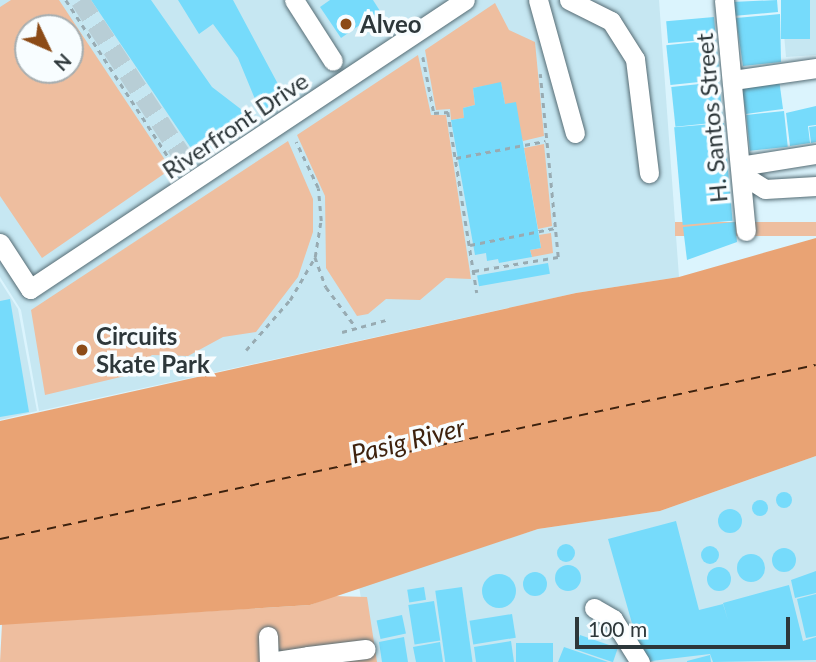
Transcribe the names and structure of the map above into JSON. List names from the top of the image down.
{
  "streets": {
    "street": ["H. Santos Street", "Riverfront Drive"]
  },
  "water": ["Pasig River"],
  "places": ["Alveo", "Circuits Skate Park"],
  "scale_bar": "100 m",
  "north": "bottom right"
}
